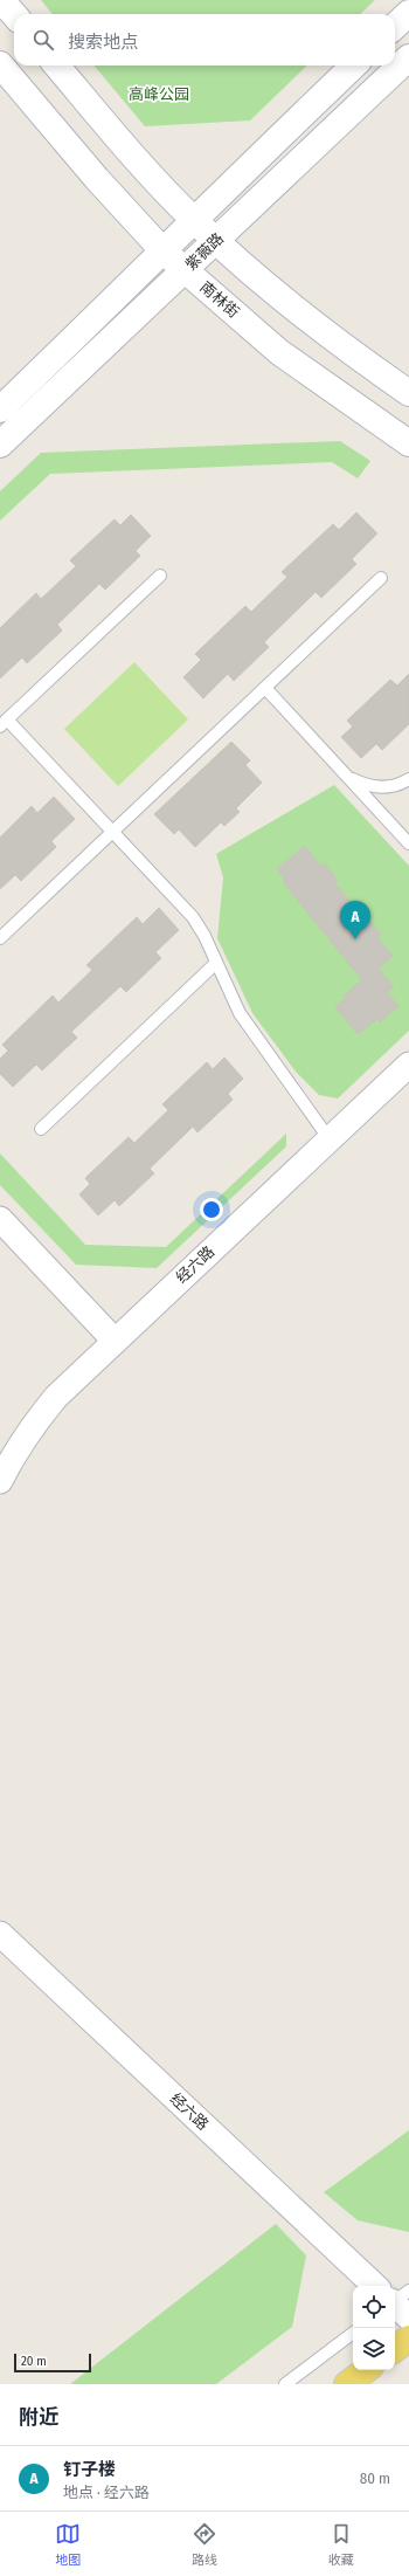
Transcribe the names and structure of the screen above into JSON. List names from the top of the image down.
{
  "streets": {
    "main road": ["紫薇路", "南林街"],
    "street": ["经六路"]
  },
  "crossings": [
    ["紫薇路", "南林街"]
  ],
  "parks": ["高峰公园"],
  "scale_bar": "20 m",
  "page": {
    "search": "搜索地点",
    "pins": "A",
    "scale": "20 m",
    "heading": "附近",
    "list": [
      {
        "mark": "A",
        "name": "钉子楼",
        "note": "地点 · 经六路",
        "value": "80 m"
      }
    ],
    "nav": ["地图", "路线", "收藏"]
  }
}
